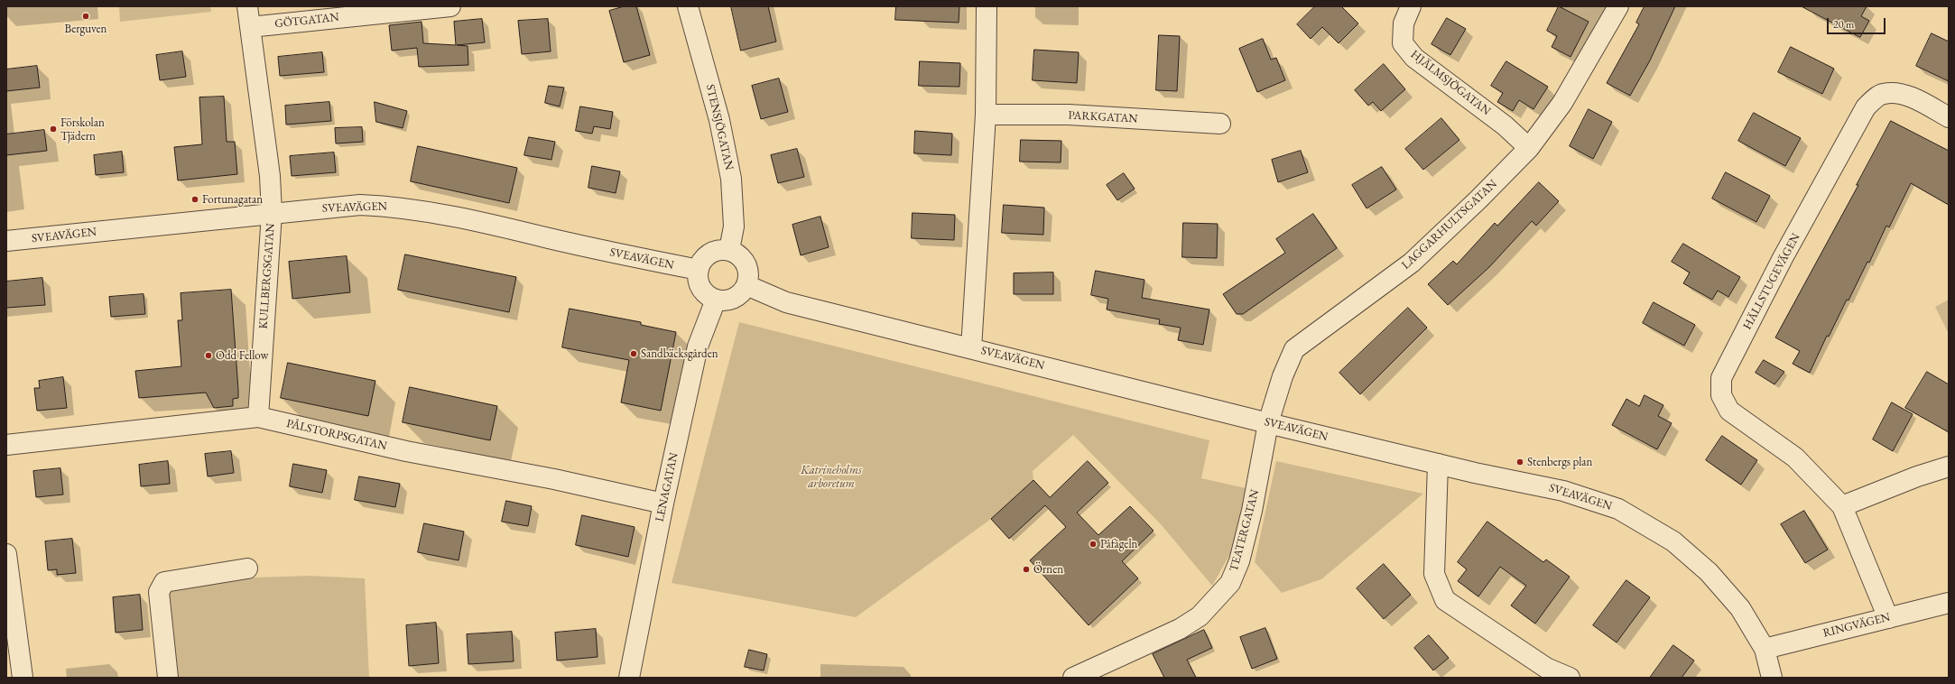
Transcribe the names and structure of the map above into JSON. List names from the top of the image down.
{
  "streets": {
    "street": [
      "GÖTGATAN",
      "HJÄLMSJÖGATAN",
      "PARKGATAN",
      "STENSJÖGATAN",
      "SVEAVÄGEN",
      "LAGGARHULTSGATAN",
      "KULLBERGSGATAN",
      "HÄLLSTUGEVÄGEN",
      "PÅLSTORPSGATAN",
      "LENAGATAN",
      "TEATERGATAN",
      "RINGVÄGEN"
    ]
  },
  "crossings": [
    ["GÖTGATAN", "KULLBERGSGATAN"],
    ["HJÄLMSJÖGATAN", "LAGGARHULTSGATAN"],
    ["STENSJÖGATAN", "SVEAVÄGEN"],
    ["STENSJÖGATAN", "LENAGATAN"],
    ["SVEAVÄGEN", "LAGGARHULTSGATAN"],
    ["SVEAVÄGEN", "KULLBERGSGATAN"],
    ["SVEAVÄGEN", "LENAGATAN"],
    ["SVEAVÄGEN", "TEATERGATAN"],
    ["SVEAVÄGEN", "RINGVÄGEN"],
    ["LAGGARHULTSGATAN", "TEATERGATAN"],
    ["KULLBERGSGATAN", "PÅLSTORPSGATAN"],
    ["HÄLLSTUGEVÄGEN", "RINGVÄGEN"],
    ["PÅLSTORPSGATAN", "LENAGATAN"]
  ],
  "parks": ["Katrineholms arboretum"],
  "places": [
    "Berguven",
    "Förskolan Tjädern",
    "Fortunagatan",
    "Sandbäcksgården",
    "Odd Fellow",
    "Stenbergs plan",
    "Påfågeln",
    "Örnen"
  ],
  "scale_bar": "20 m"
}
